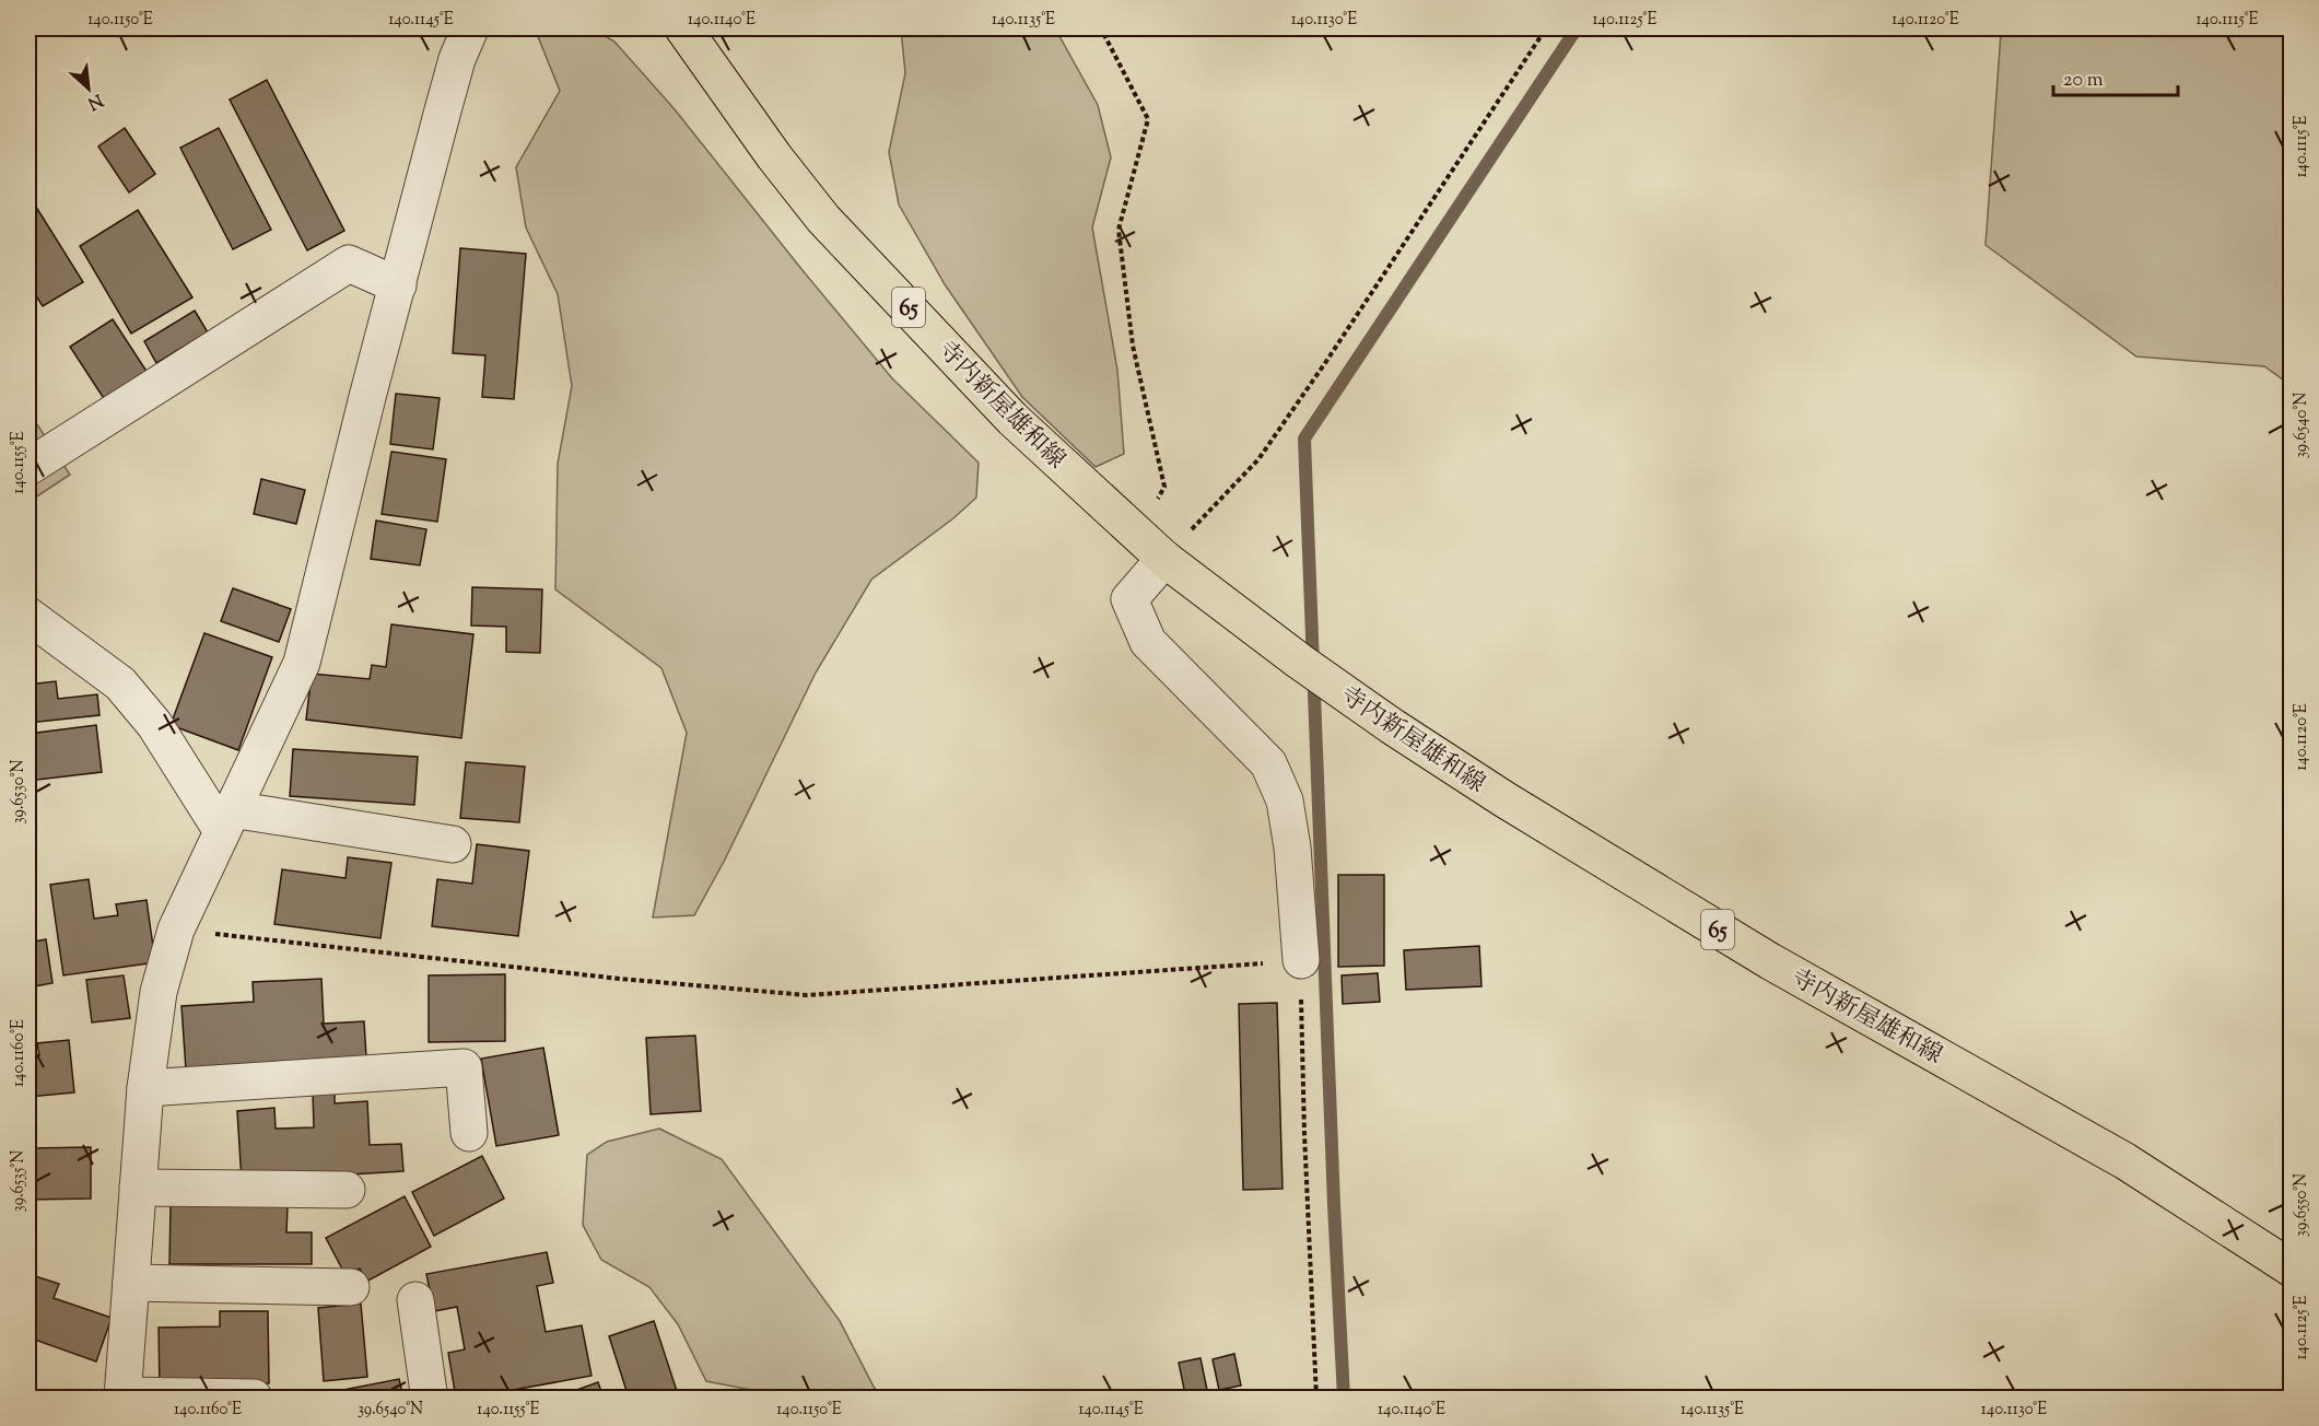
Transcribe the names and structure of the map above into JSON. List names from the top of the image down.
{
  "streets": {
    "main road": ["65", "寺内新屋雄和線"]
  },
  "scale_bar": "20 m",
  "north": "bottom right",
  "coordinates": [
    "140.1150°E",
    "140.1145°E",
    "140.1140°E",
    "140.1135°E",
    "140.1130°E",
    "140.1125°E",
    "140.1120°E",
    "140.1115°E",
    "39.6540°N",
    "140.1155°E",
    "39.6530°N",
    "140.1160°E",
    "39.6535°N",
    "39.6550°N"
  ]
}
